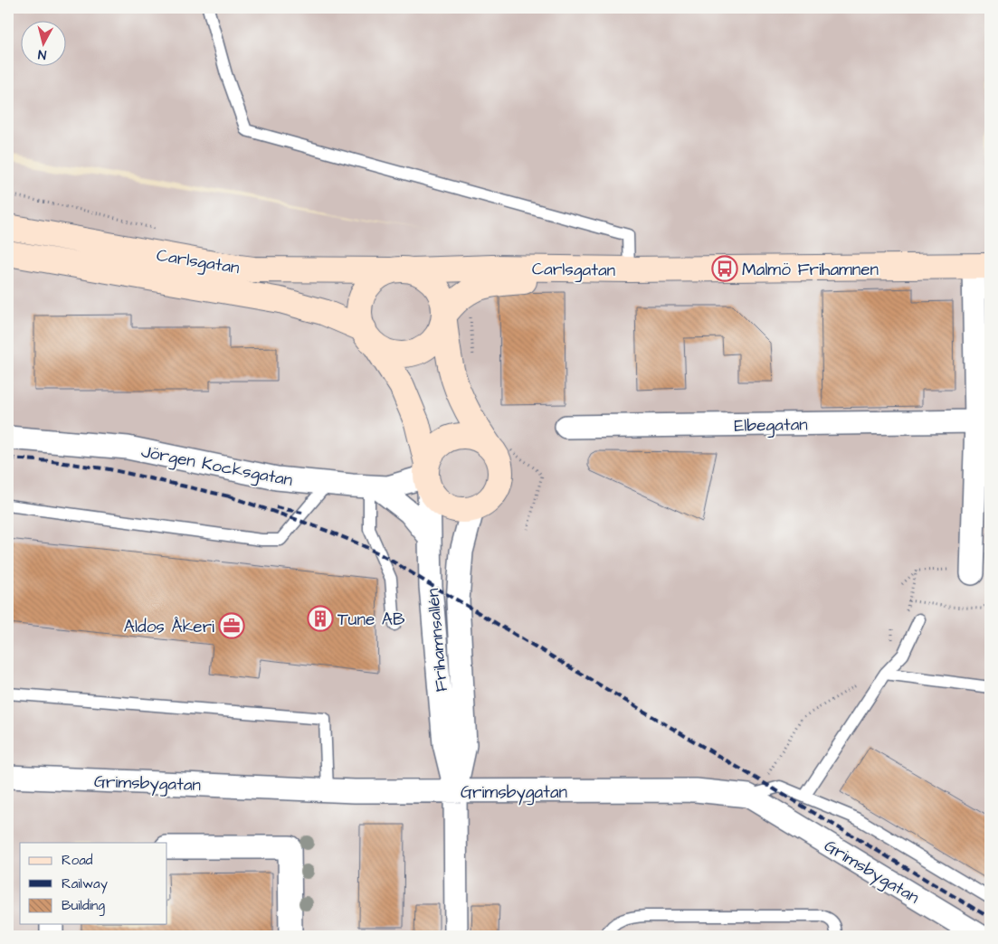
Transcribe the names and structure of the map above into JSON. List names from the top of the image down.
{
  "streets": {
    "street": [
      "Carlsgatan",
      "Elbegatan",
      "Jörgen Kocksgatan",
      "Frihamnsallén",
      "Grimsbygatan"
    ]
  },
  "crossings": [
    ["Carlsgatan", "Frihamnsallén"],
    ["Jörgen Kocksgatan", "Frihamnsallén"],
    ["Frihamnsallén", "Grimsbygatan"]
  ],
  "places": {
    "bus stop": ["Malmö Frihamnen"],
    "building": ["Tune AB"],
    "office": ["Aldos Åkeri"]
  },
  "legend": ["Road", "Railway", "Building"],
  "north": "bottom"
}
